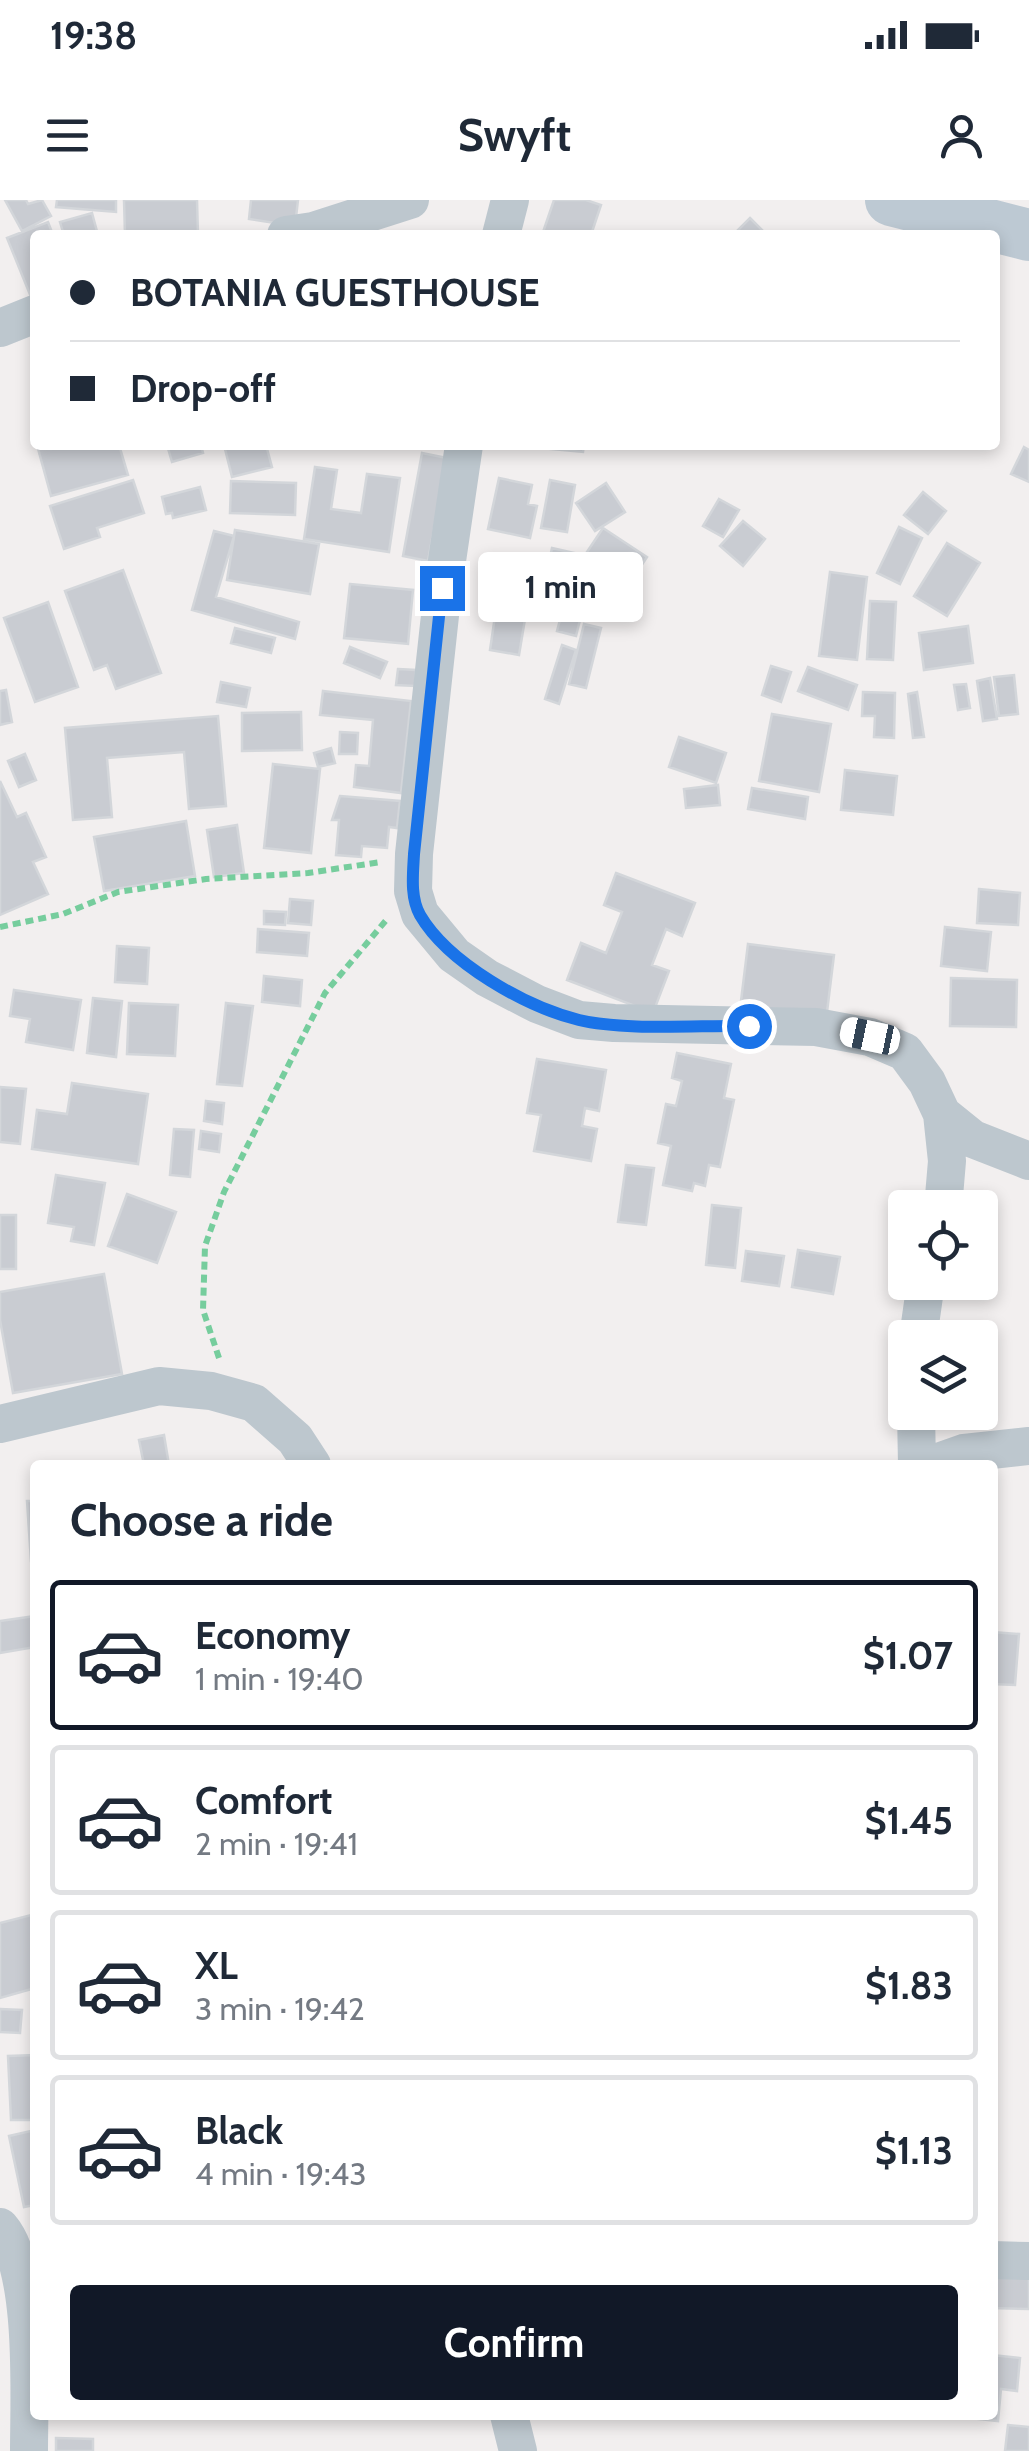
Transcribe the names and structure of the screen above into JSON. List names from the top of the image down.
{
  "page": {
    "status": "19:38",
    "header": "Swyft",
    "banner": ["BOTANIA GUESTHOUSE", "Drop-off"],
    "bubble": "1 min",
    "heading": "Choose a ride",
    "list": [
      {
        "name": "Economy",
        "note": "1 min · 19:40",
        "value": "$1.07"
      },
      {
        "name": "Comfort",
        "note": "2 min · 19:41",
        "value": "$1.45"
      },
      {
        "name": "XL",
        "note": "3 min · 19:42",
        "value": "$1.83"
      },
      {
        "name": "Black",
        "note": "4 min · 19:43",
        "value": "$1.13"
      }
    ],
    "buttons": "Confirm"
  }
}
